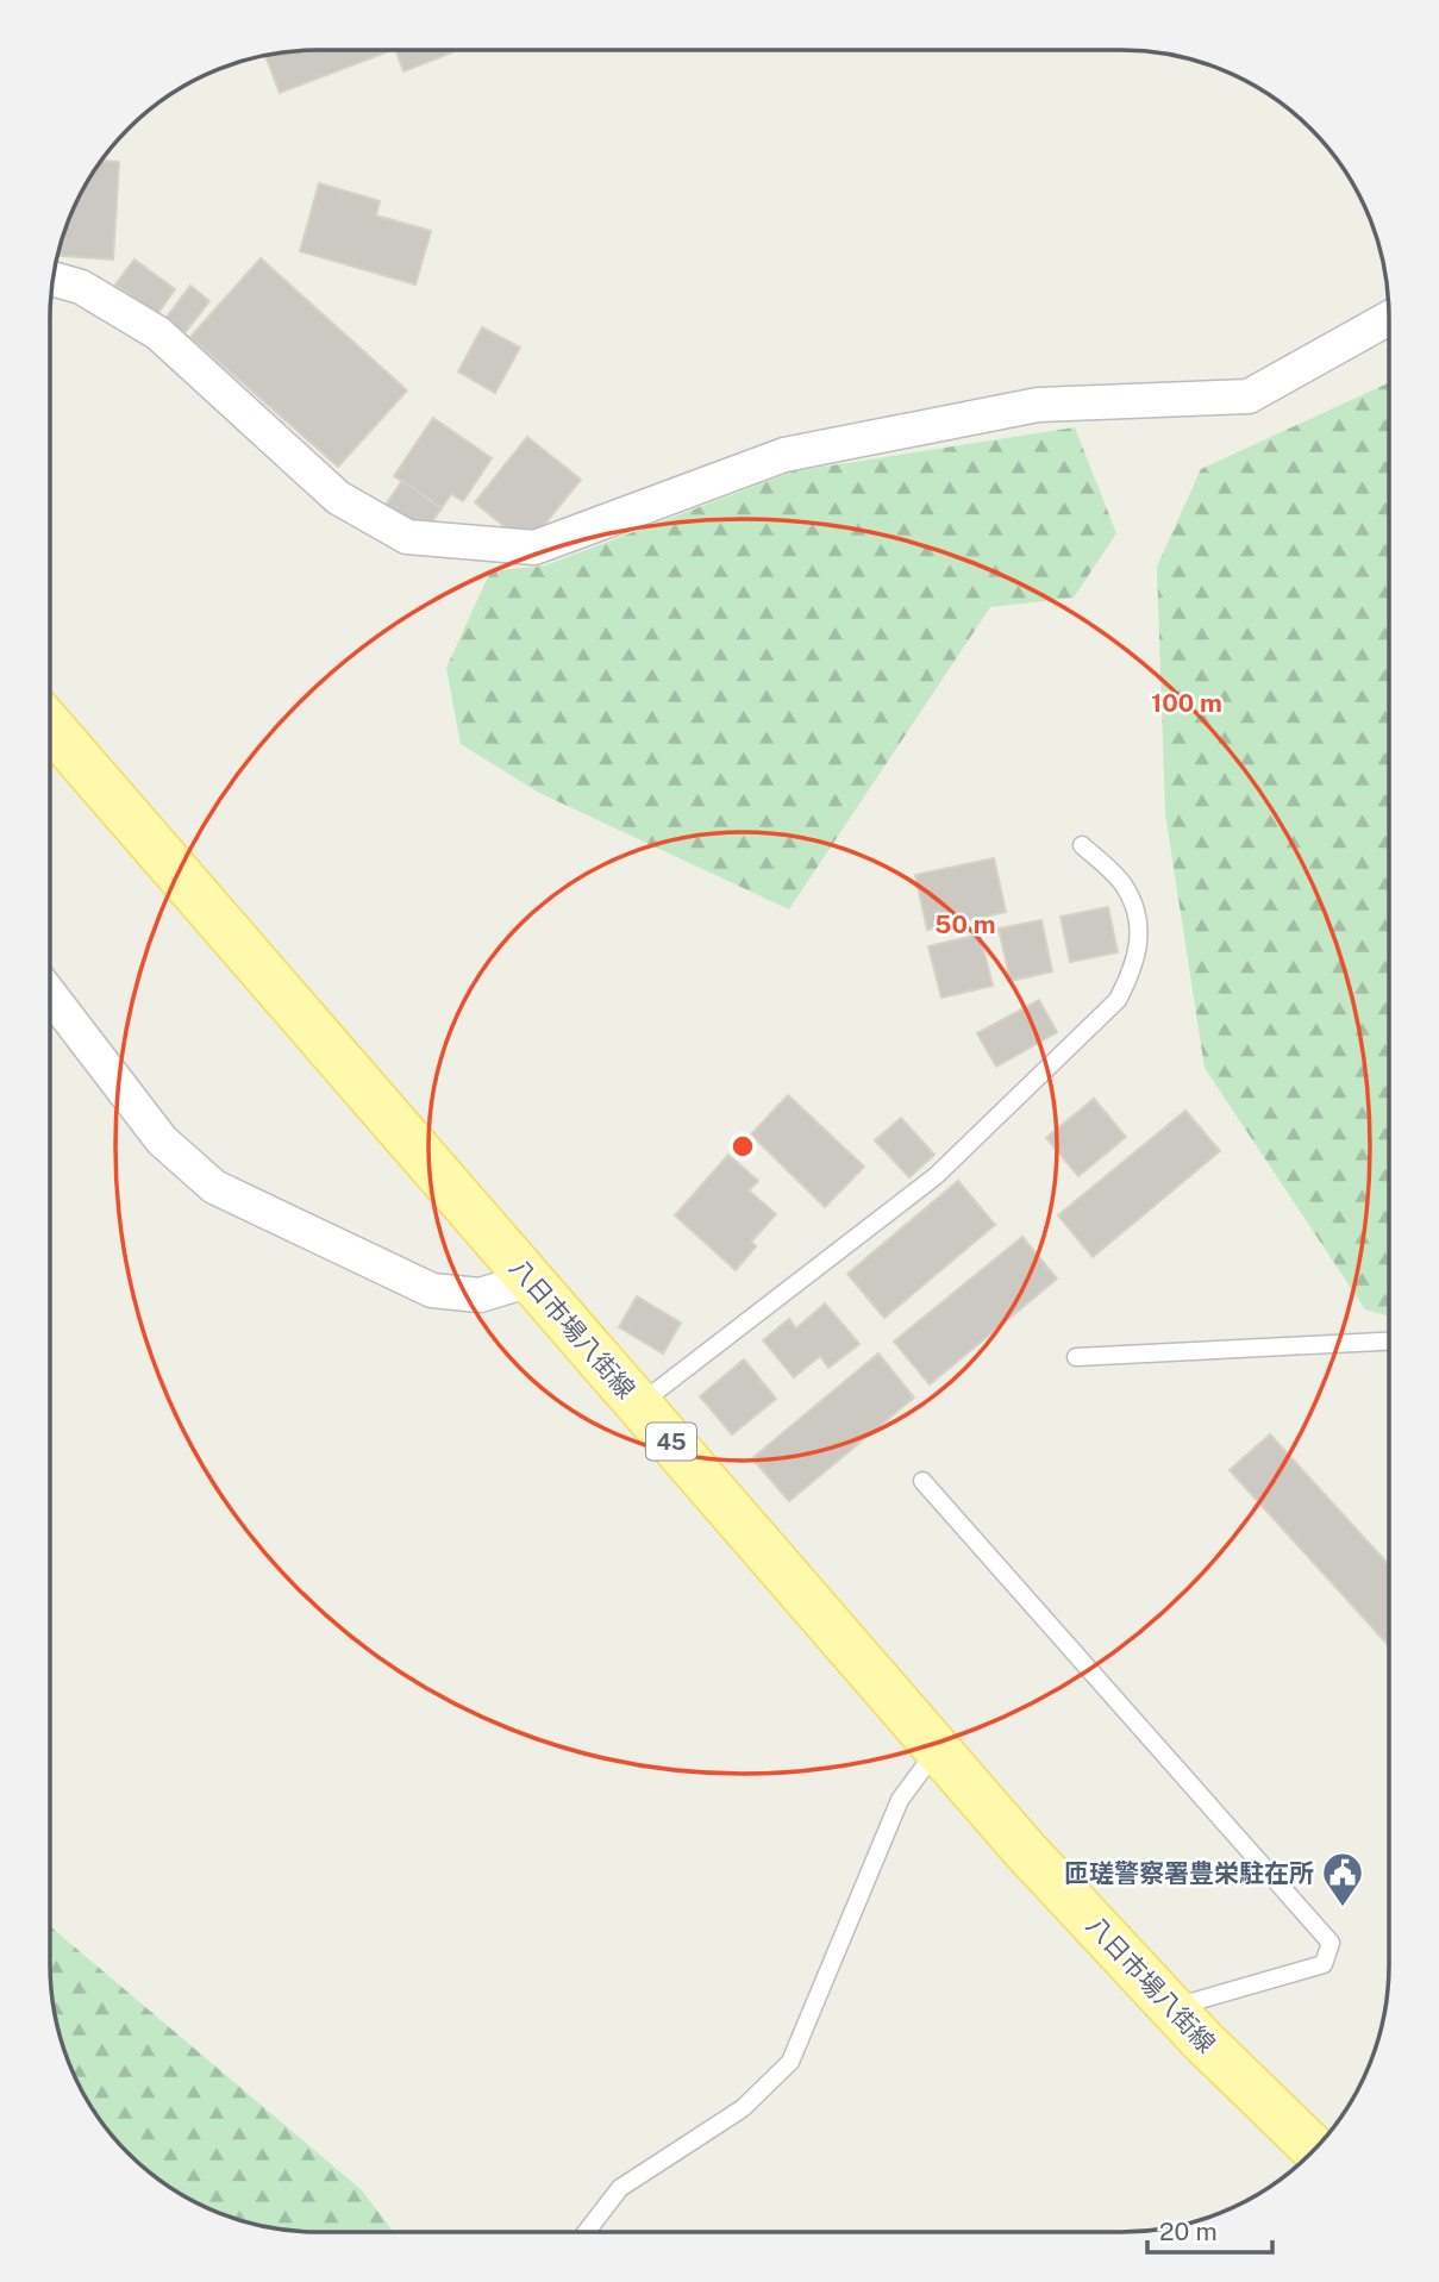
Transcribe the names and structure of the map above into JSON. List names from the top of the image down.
{
  "streets": {
    "main road": ["八日市場八街線", "45"]
  },
  "places": {
    "public building": ["匝瑳警察署豊栄駐在所"]
  },
  "scale_bar": "20 m",
  "rings": ["100 m", "50 m"]
}
